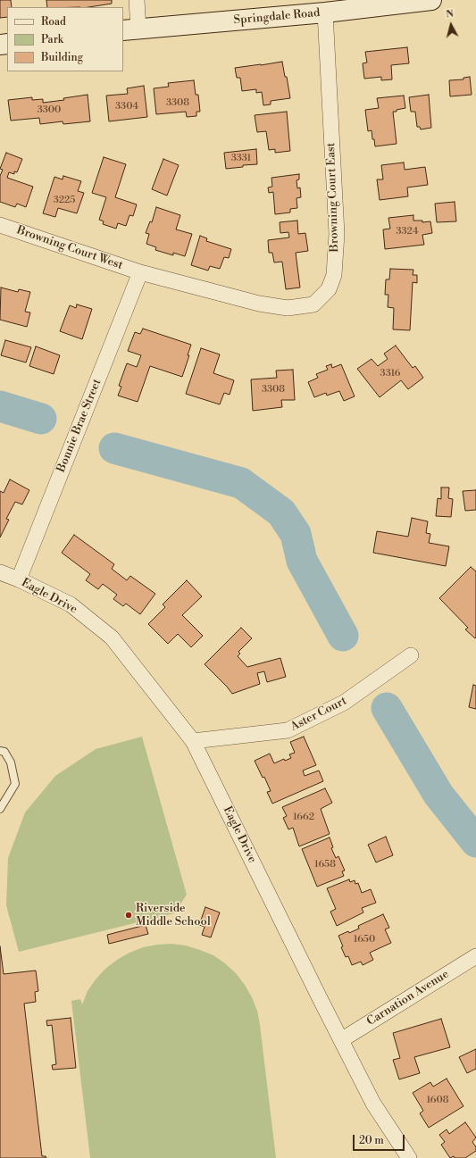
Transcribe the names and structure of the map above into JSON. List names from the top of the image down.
{
  "streets": {
    "street": [
      "Springdale Road",
      "Browning Court East",
      "Browning Court West",
      "Bonnie Brae Street",
      "Eagle Drive",
      "Aster Court",
      "Carnation Avenue"
    ]
  },
  "crossings": [
    ["Springdale Road", "Browning Court East"],
    ["Browning Court East", "Browning Court West"],
    ["Browning Court East", "Bonnie Brae Street"],
    ["Browning Court West", "Bonnie Brae Street"],
    ["Bonnie Brae Street", "Eagle Drive"],
    ["Eagle Drive", "Aster Court"],
    ["Eagle Drive", "Carnation Avenue"]
  ],
  "places": ["Riverside Middle School"],
  "house_numbers": [
    "3308",
    "3304",
    "3300",
    "3331",
    "3225",
    "3324",
    "3316",
    "3308",
    "1662",
    "1658",
    "1650",
    "1608"
  ],
  "legend": ["Road", "Park", "Building"],
  "scale_bar": "20 m",
  "north": "top"
}
